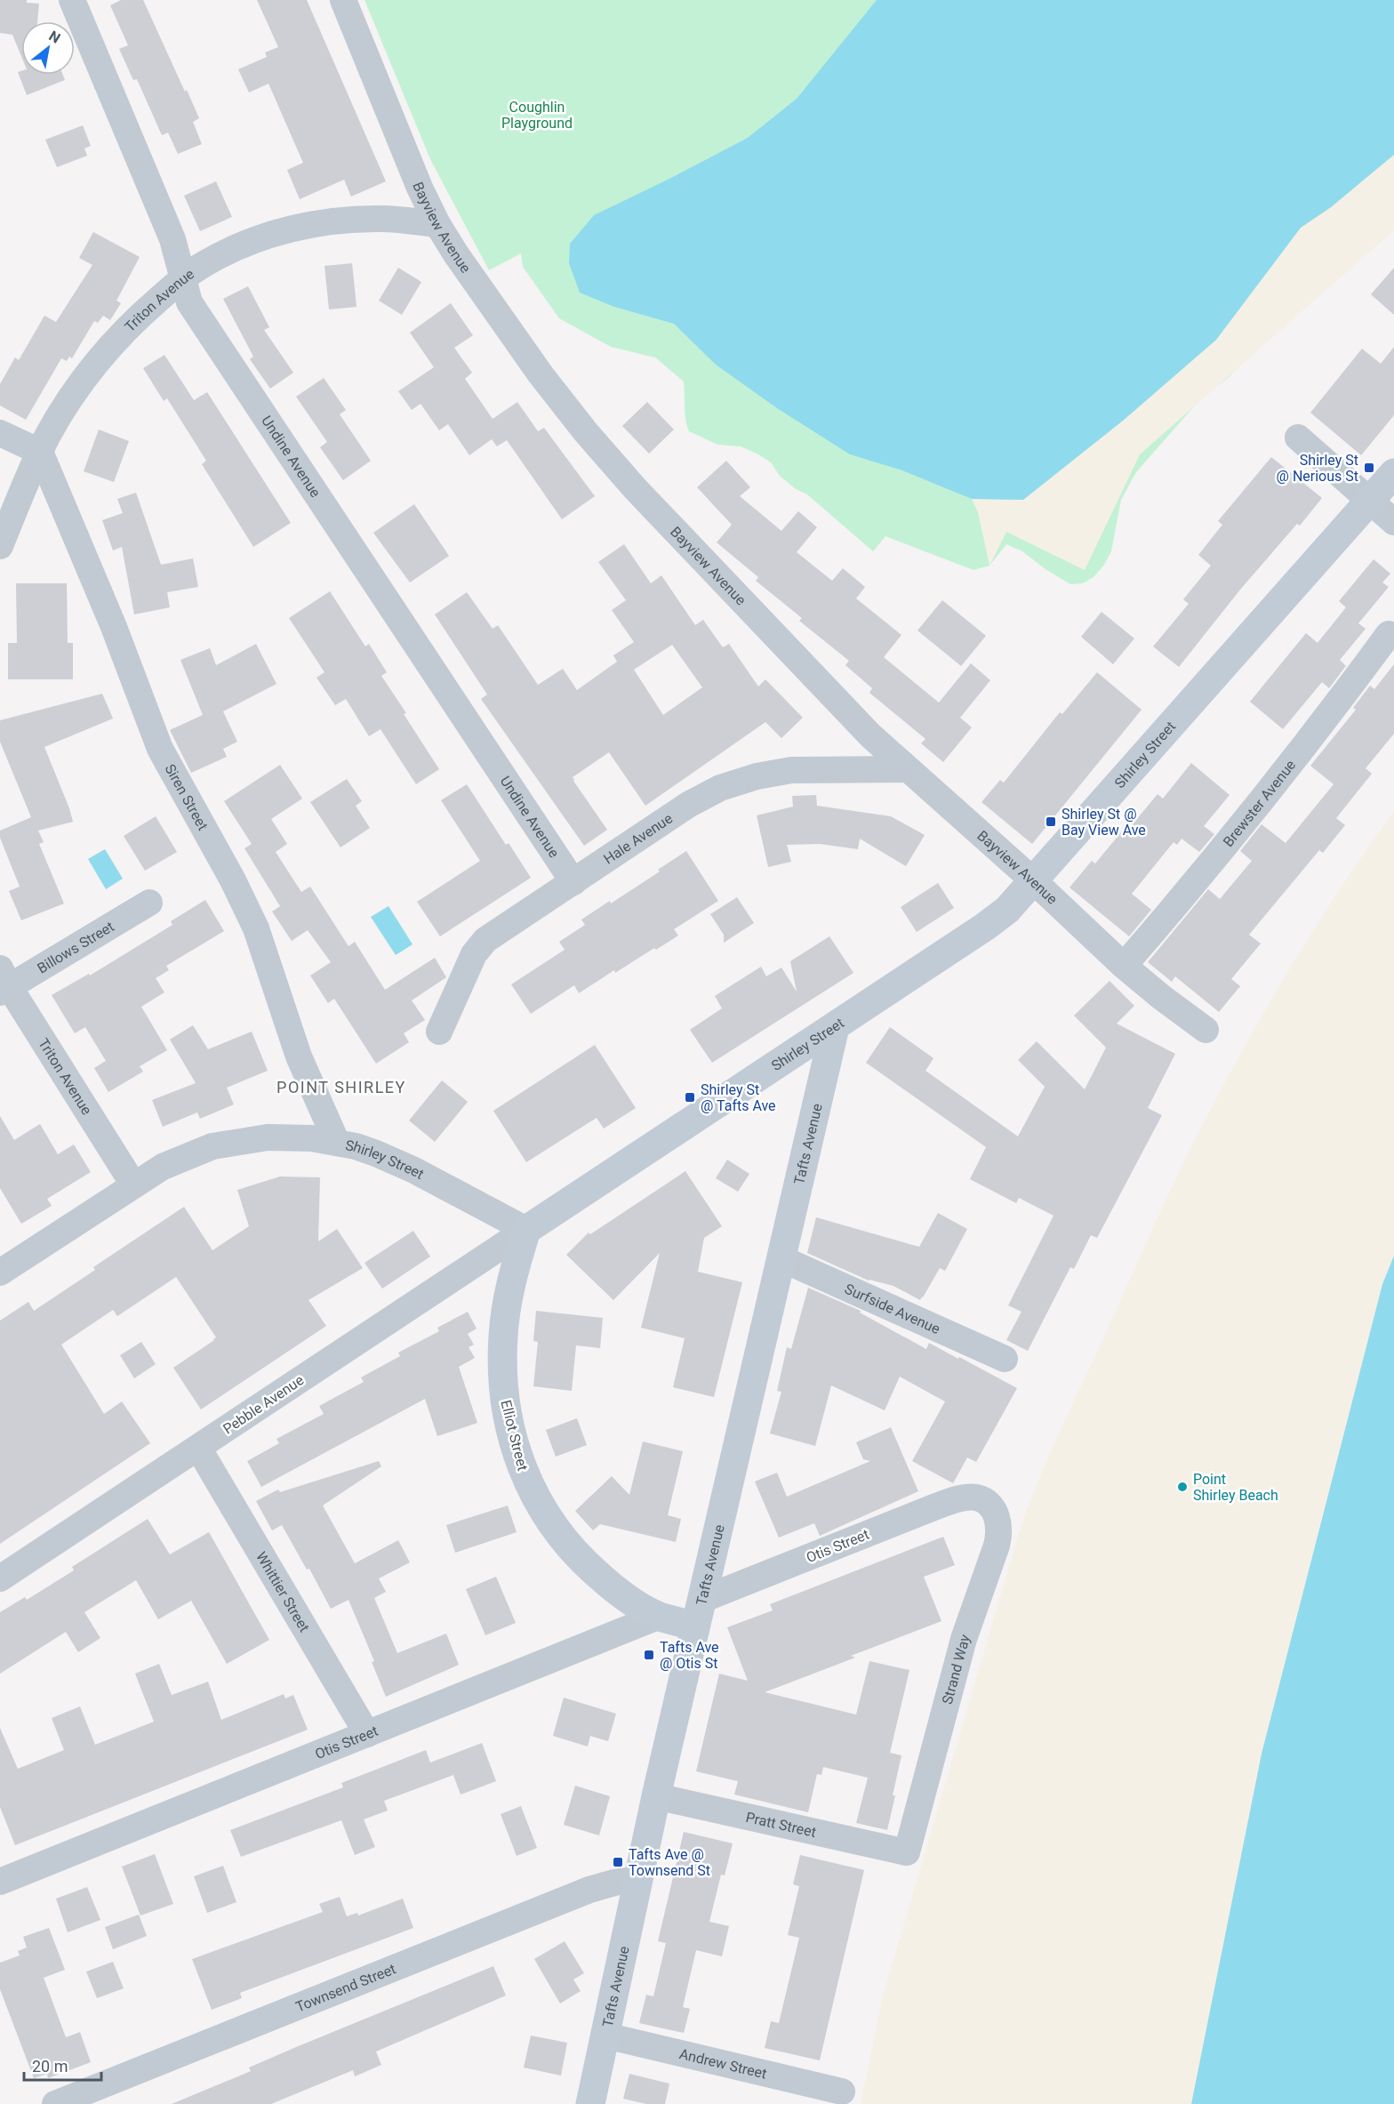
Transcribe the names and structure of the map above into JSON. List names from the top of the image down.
{
  "streets": {
    "main road": ["Shirley Street", "Tafts Avenue", "Elliot Street"],
    "street": [
      "Bayview Avenue",
      "Triton Avenue",
      "Undine Avenue",
      "Siren Street",
      "Brewster Avenue",
      "Hale Avenue",
      "Billows Street",
      "Surfside Avenue",
      "Pebble Avenue",
      "Otis Street",
      "Whittier Street",
      "Strand Way",
      "Pratt Street",
      "Townsend Street",
      "Andrew Street"
    ]
  },
  "crossings": [
    ["Bayview Avenue", "Triton Avenue"],
    ["Bayview Avenue", "Shirley Street"],
    ["Bayview Avenue", "Brewster Avenue"],
    ["Bayview Avenue", "Hale Avenue"],
    ["Triton Avenue", "Undine Avenue"],
    ["Triton Avenue", "Shirley Street"],
    ["Triton Avenue", "Siren Street"],
    ["Triton Avenue", "Billows Street"],
    ["Undine Avenue", "Hale Avenue"],
    ["Shirley Street", "Siren Street"],
    ["Shirley Street", "Tafts Avenue"],
    ["Shirley Street", "Pebble Avenue"],
    ["Shirley Street", "Elliot Street"],
    ["Tafts Avenue", "Surfside Avenue"],
    ["Tafts Avenue", "Otis Street"],
    ["Tafts Avenue", "Pratt Street"],
    ["Tafts Avenue", "Townsend Street"],
    ["Tafts Avenue", "Andrew Street"],
    ["Pebble Avenue", "Elliot Street"],
    ["Pebble Avenue", "Whittier Street"],
    ["Elliot Street", "Otis Street"],
    ["Otis Street", "Whittier Street"],
    ["Otis Street", "Strand Way"],
    ["Strand Way", "Pratt Street"]
  ],
  "districts": ["POINT SHIRLEY"],
  "parks": ["Coughlin Playground"],
  "places": {
    "transit": [
      "Shirley St @ Nerious St",
      "Shirley St @ Bay View Ave",
      "Shirley St @ Tafts Ave",
      "Tafts Ave @ Otis St",
      "Tafts Ave @ Townsend St"
    ],
    "other": ["Point Shirley Beach"]
  },
  "scale_bar": "20 m",
  "north": "top right"
}
